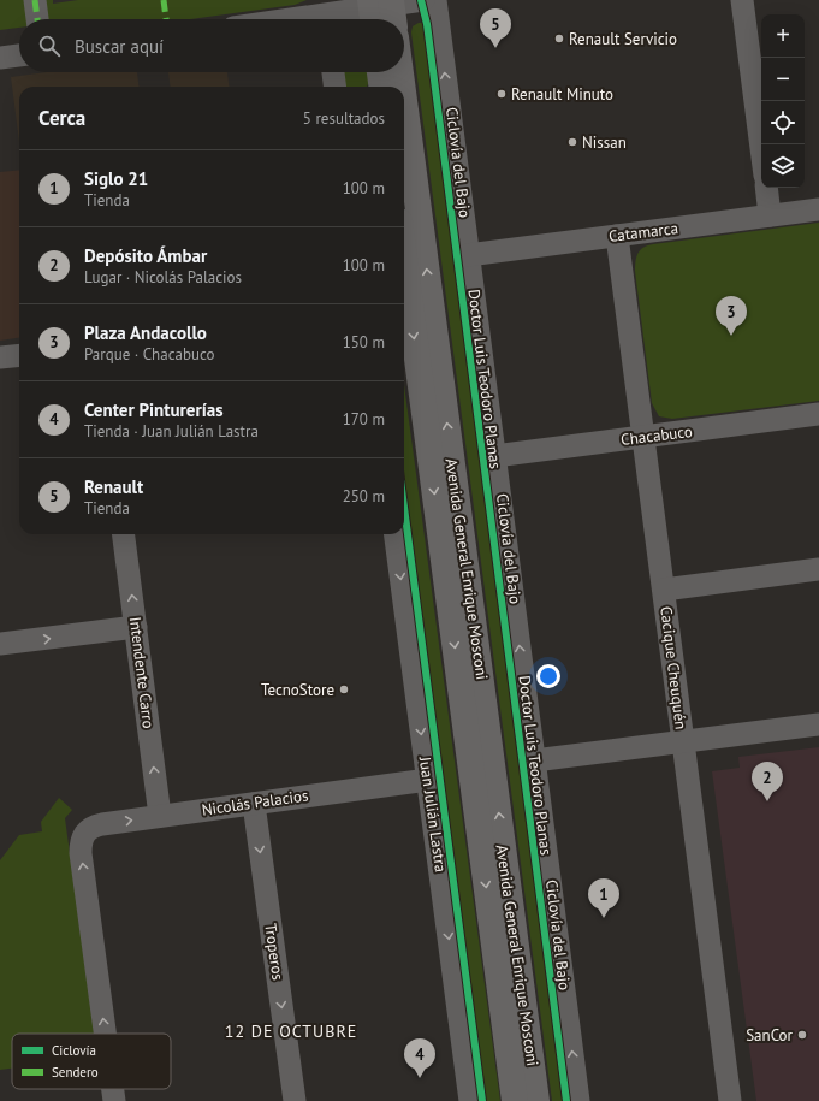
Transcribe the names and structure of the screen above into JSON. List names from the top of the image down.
{
  "streets": {
    "highway": ["Avenida General Enrique Mosconi"],
    "street": [
      "Catamarca",
      "Doctor Luis Teodoro Planas",
      "Chacabuco",
      "Cacique Cheuquén",
      "Intendente Carro",
      "Nicolás Palacios",
      "Juan Julián Lastra",
      "Troperos"
    ],
    "cycle path": ["Ciclovía del Bajo"]
  },
  "crossings": [
    ["Catamarca", "Doctor Luis Teodoro Planas"],
    ["Catamarca", "Cacique Cheuquén"],
    ["Doctor Luis Teodoro Planas", "Chacabuco"],
    ["Chacabuco", "Cacique Cheuquén"],
    ["Intendente Carro", "Nicolás Palacios"],
    ["Nicolás Palacios", "Juan Julián Lastra"],
    ["Nicolás Palacios", "Troperos"]
  ],
  "one_way": [
    "Doctor Luis Teodoro Planas",
    "Intendente Carro",
    "Nicolás Palacios",
    "Juan Julián Lastra",
    "Troperos"
  ],
  "districts": ["12 DE OCTUBRE"],
  "places": [
    "Renault Servicio",
    "Renault Minuto",
    "Nissan",
    "TecnoStore",
    "SanCor"
  ],
  "legend": ["Ciclovía", "Sendero"],
  "page": {
    "pins": [
      "5",
      "3",
      "2",
      "1",
      "4"
    ],
    "map_buttons": ["+", "−"],
    "search": "Buscar aquí",
    "heading": ["Cerca", "5 resultados"],
    "list": [
      {
        "mark": "1",
        "name": "Siglo 21",
        "note": "Tienda",
        "value": "100 m"
      },
      {
        "mark": "2",
        "name": "Depósito Ámbar",
        "note": "Lugar · Nicolás Palacios",
        "value": "100 m"
      },
      {
        "mark": "3",
        "name": "Plaza Andacollo",
        "note": "Parque · Chacabuco",
        "value": "150 m"
      },
      {
        "mark": "4",
        "name": "Center Pinturerías",
        "note": "Tienda · Juan Julián Lastra",
        "value": "170 m"
      },
      {
        "mark": "5",
        "name": "Renault",
        "note": "Tienda",
        "value": "250 m"
      }
    ]
  }
}
